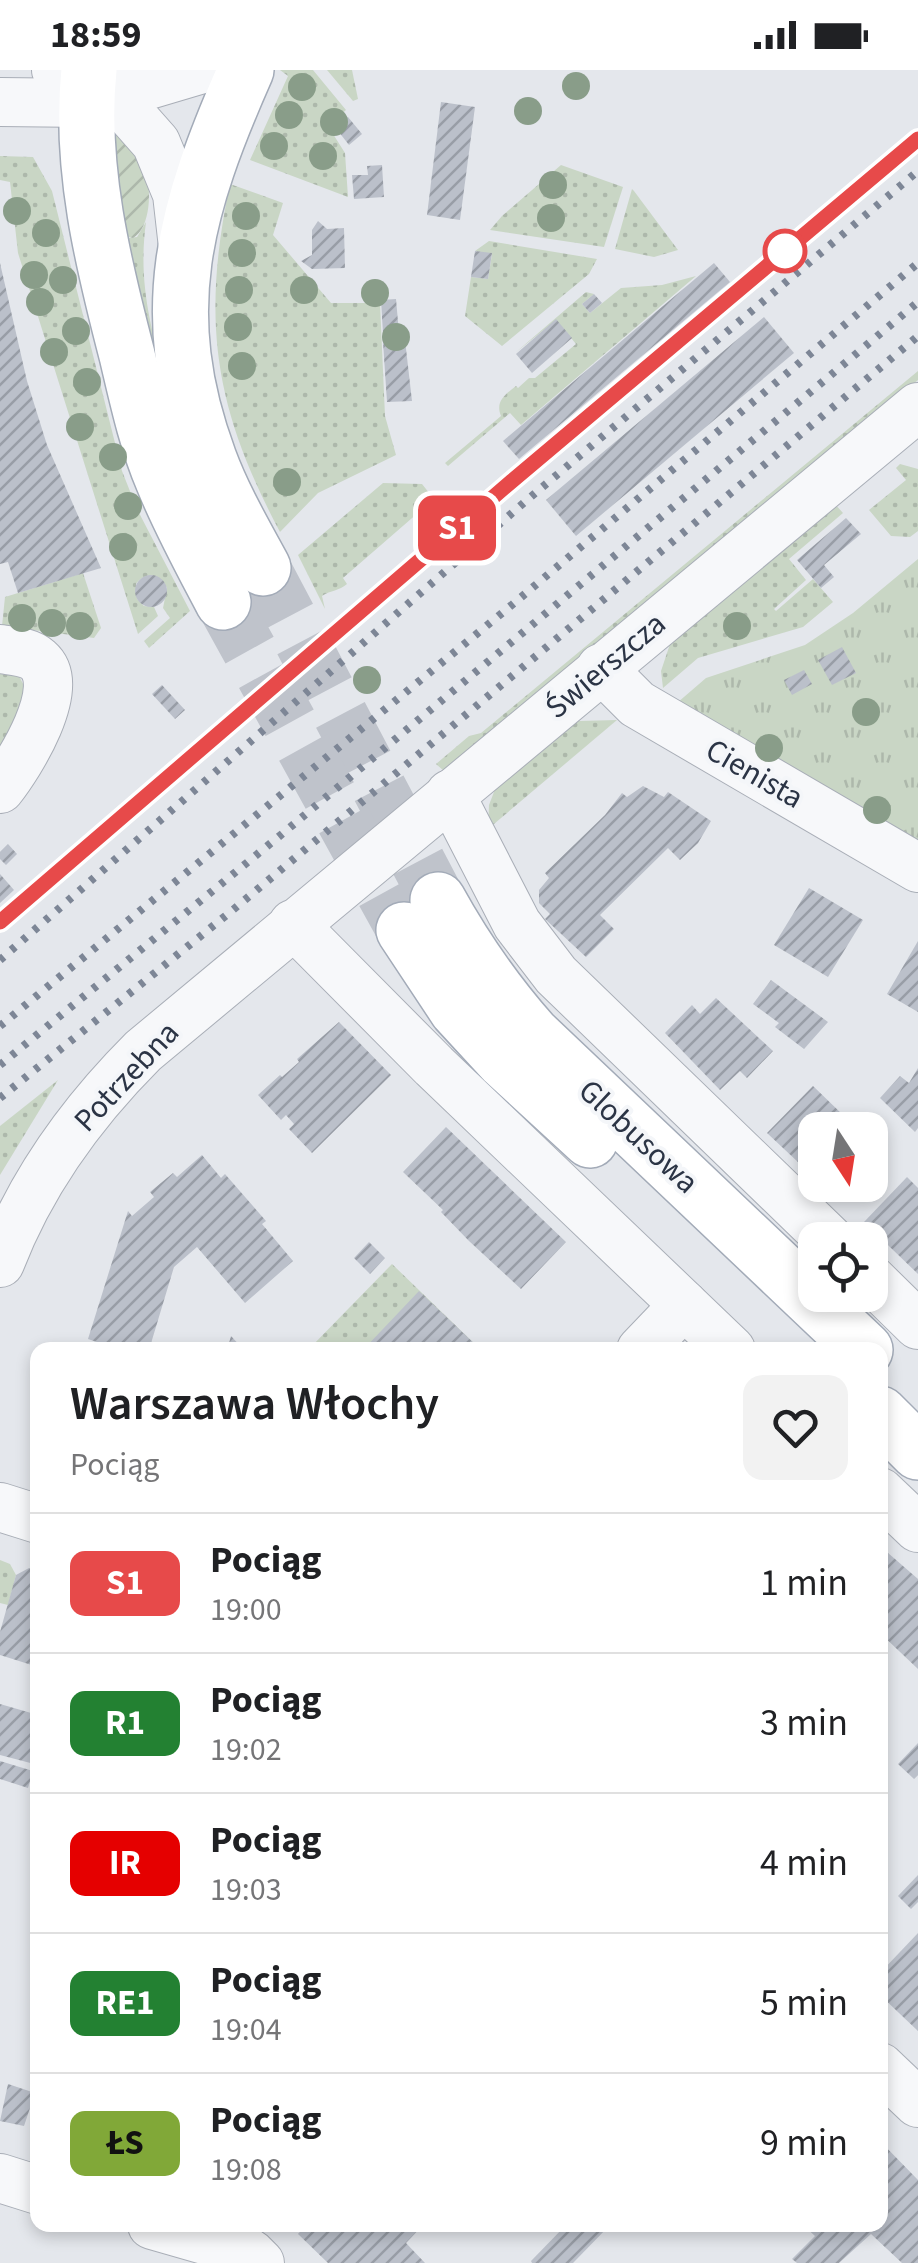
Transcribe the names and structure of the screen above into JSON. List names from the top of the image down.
{
  "streets": {
    "main road": ["Globusowa"],
    "street": ["Świerszcza", "Cienista", "Potrzebna"]
  },
  "crossings": [
    ["Świerszcza", "Cienista"],
    ["Świerszcza", "Potrzebna"]
  ],
  "north": "bottom",
  "page": {
    "status": "18:59",
    "on_map": "S1",
    "heading": ["Warszawa Włochy", "Pociąg"],
    "list": [
      {
        "mark": "S1",
        "name": "Pociąg",
        "note": "19:00",
        "value": "1 min"
      },
      {
        "mark": "R1",
        "name": "Pociąg",
        "note": "19:02",
        "value": "3 min"
      },
      {
        "mark": "IR",
        "name": "Pociąg",
        "note": "19:03",
        "value": "4 min"
      },
      {
        "mark": "RE1",
        "name": "Pociąg",
        "note": "19:04",
        "value": "5 min"
      },
      {
        "mark": "ŁS",
        "name": "Pociąg",
        "note": "19:08",
        "value": "9 min"
      }
    ]
  }
}
